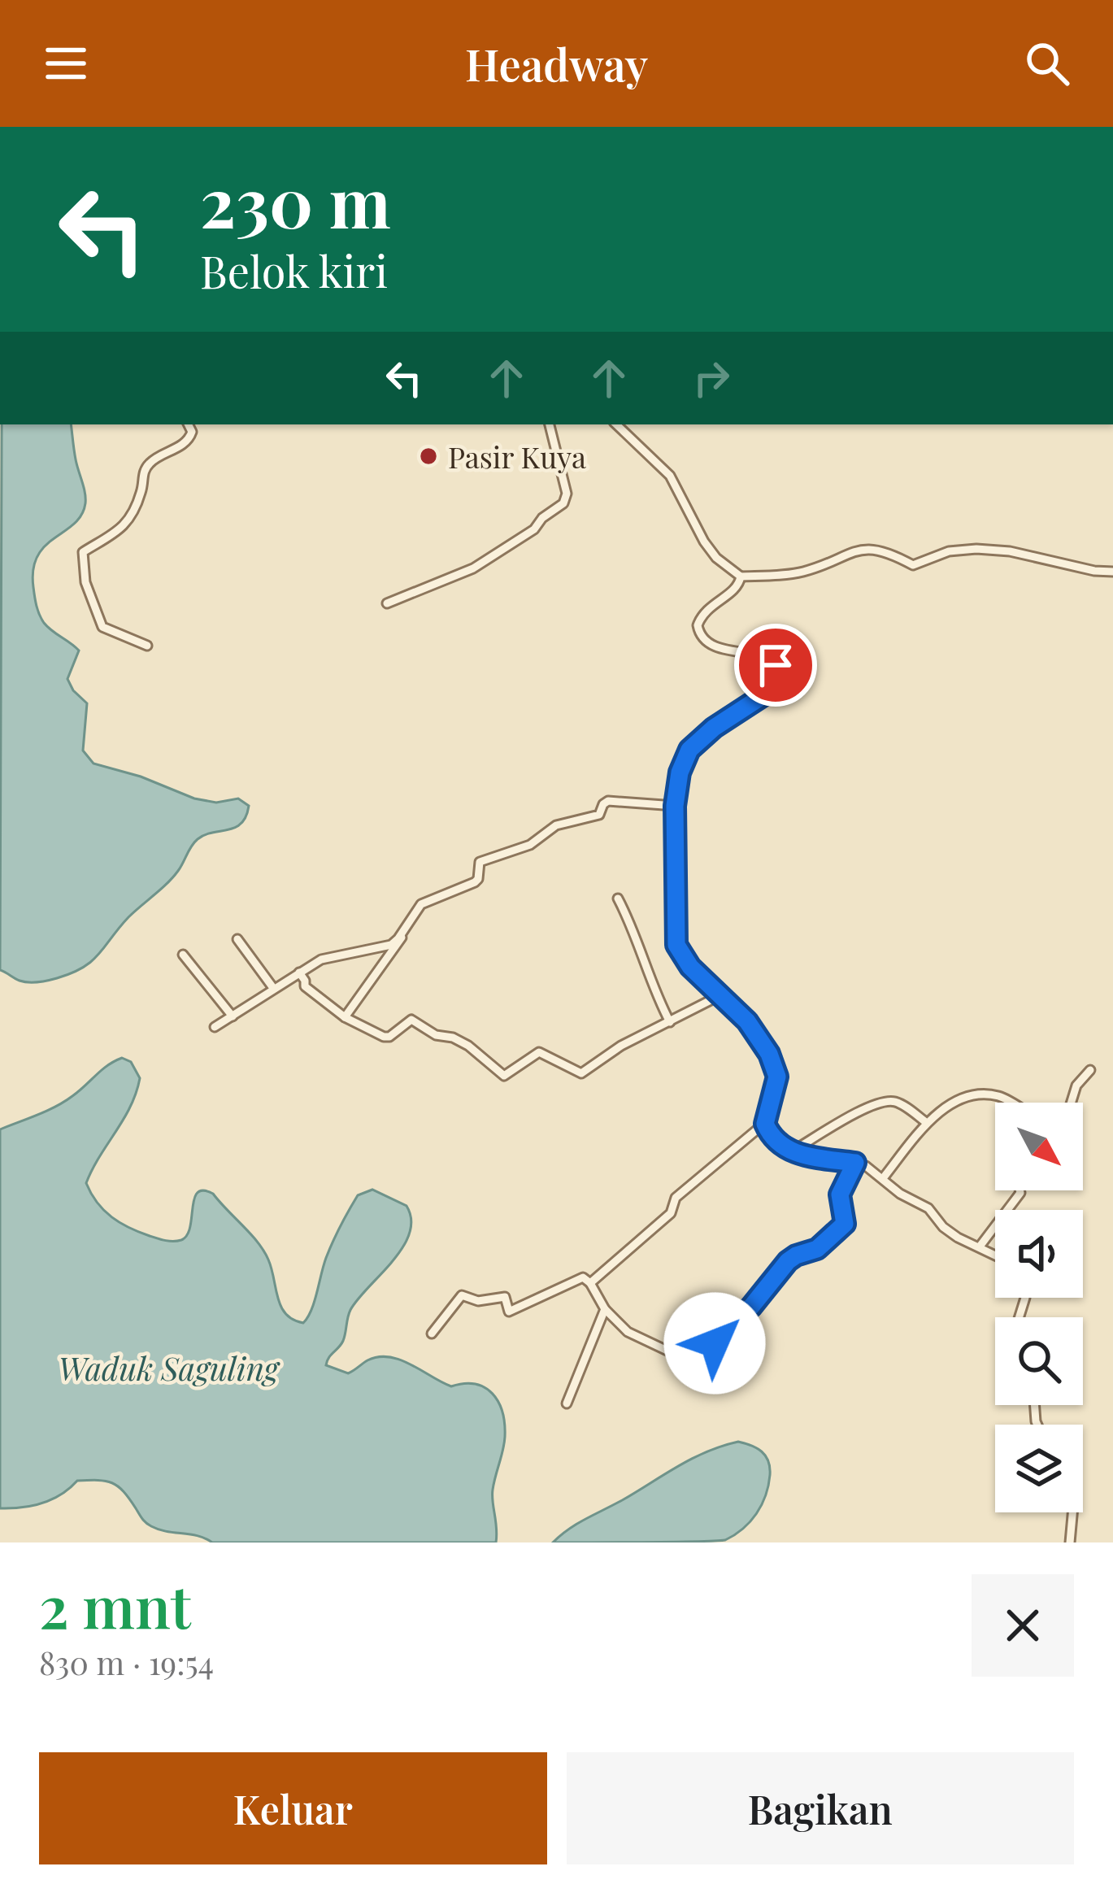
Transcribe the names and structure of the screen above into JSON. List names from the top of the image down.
{
  "water": ["Waduk Saguling"],
  "places": ["Pasir Kuya"],
  "north": "bottom right",
  "page": {
    "header": "Headway",
    "turn": ["230 m", "Belok kiri"],
    "heading": ["2 mnt", "830 m · 19:54"],
    "buttons": ["Keluar", "Bagikan"]
  }
}
